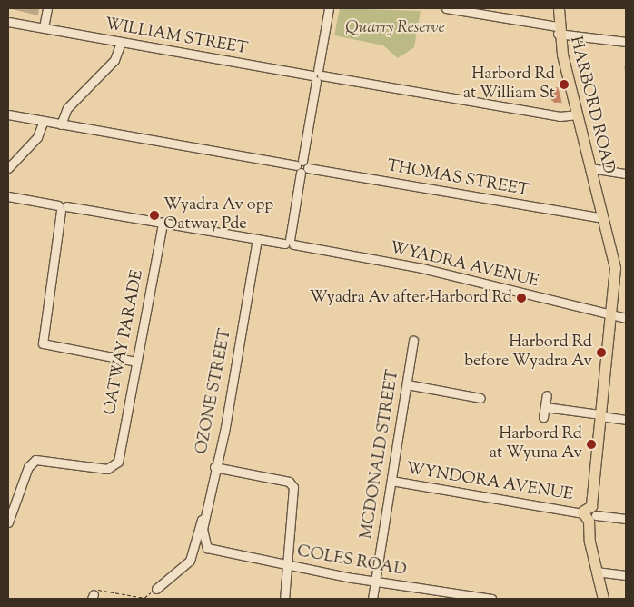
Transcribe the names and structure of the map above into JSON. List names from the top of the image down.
{
  "streets": {
    "main road": ["HARBORD ROAD"],
    "street": [
      "WILLIAM STREET",
      "THOMAS STREET",
      "WYADRA AVENUE",
      "OATWAY PARADE",
      "OZONE STREET",
      "MCDONALD STREET",
      "WYNDORA AVENUE",
      "COLES ROAD"
    ]
  },
  "crossings": [
    ["WILLIAM STREET", "HARBORD ROAD"],
    ["HARBORD ROAD", "THOMAS STREET"],
    ["HARBORD ROAD", "WYADRA AVENUE"],
    ["HARBORD ROAD", "WYNDORA AVENUE"],
    ["WYADRA AVENUE", "OATWAY PARADE"],
    ["WYADRA AVENUE", "OZONE STREET"],
    ["OZONE STREET", "COLES ROAD"],
    ["MCDONALD STREET", "WYNDORA AVENUE"],
    ["MCDONALD STREET", "COLES ROAD"]
  ],
  "parks": ["Quarry Reserve"],
  "places": [
    "Harbord Rd at William St",
    "Wyadra Av opp Oatway Pde",
    "Wyadra Av after Harbord Rd",
    "Harbord Rd before Wyadra Av",
    "Harbord Rd at Wyuna Av"
  ]
}
